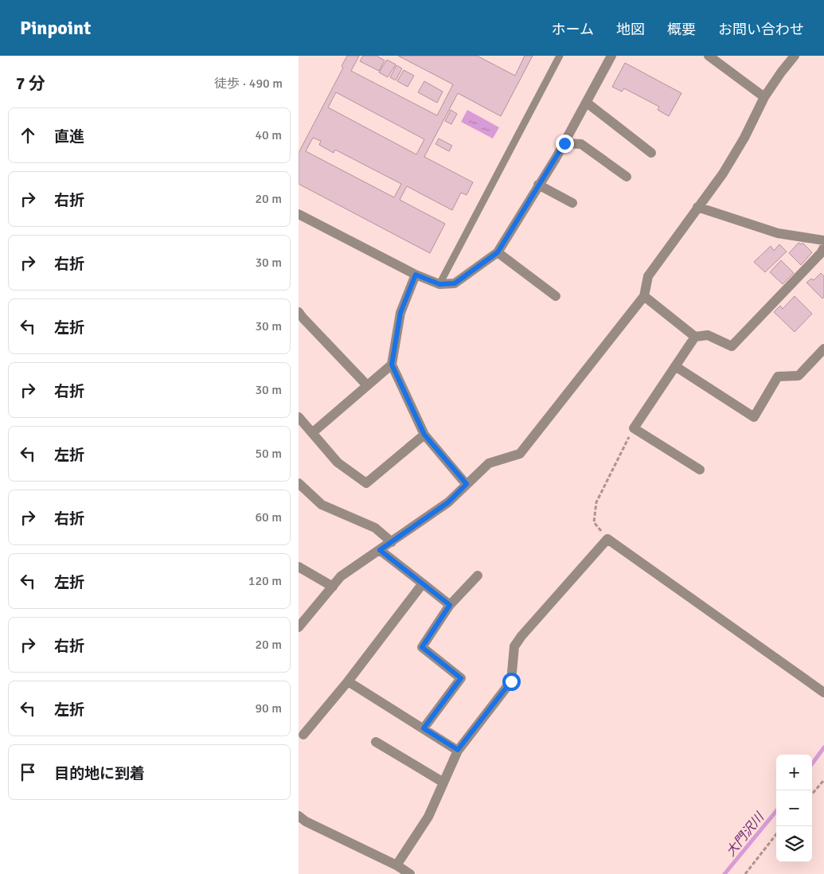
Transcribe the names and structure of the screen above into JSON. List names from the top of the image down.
{
  "water": ["大門沢川"],
  "page": {
    "header": "Pinpoint",
    "nav": [
      "ホーム",
      "地図",
      "概要",
      "お問い合わせ"
    ],
    "heading": ["7 分", "徒歩 · 490 m"],
    "list": [
      ["直進", "40 m"],
      ["右折", "20 m"],
      ["右折", "30 m"],
      ["左折", "30 m"],
      ["右折", "30 m"],
      ["左折", "50 m"],
      ["右折", "60 m"],
      ["左折", "120 m"],
      ["右折", "20 m"],
      ["左折", "90 m"],
      "目的地に到着"
    ],
    "map_buttons": ["+", "−"]
  }
}
